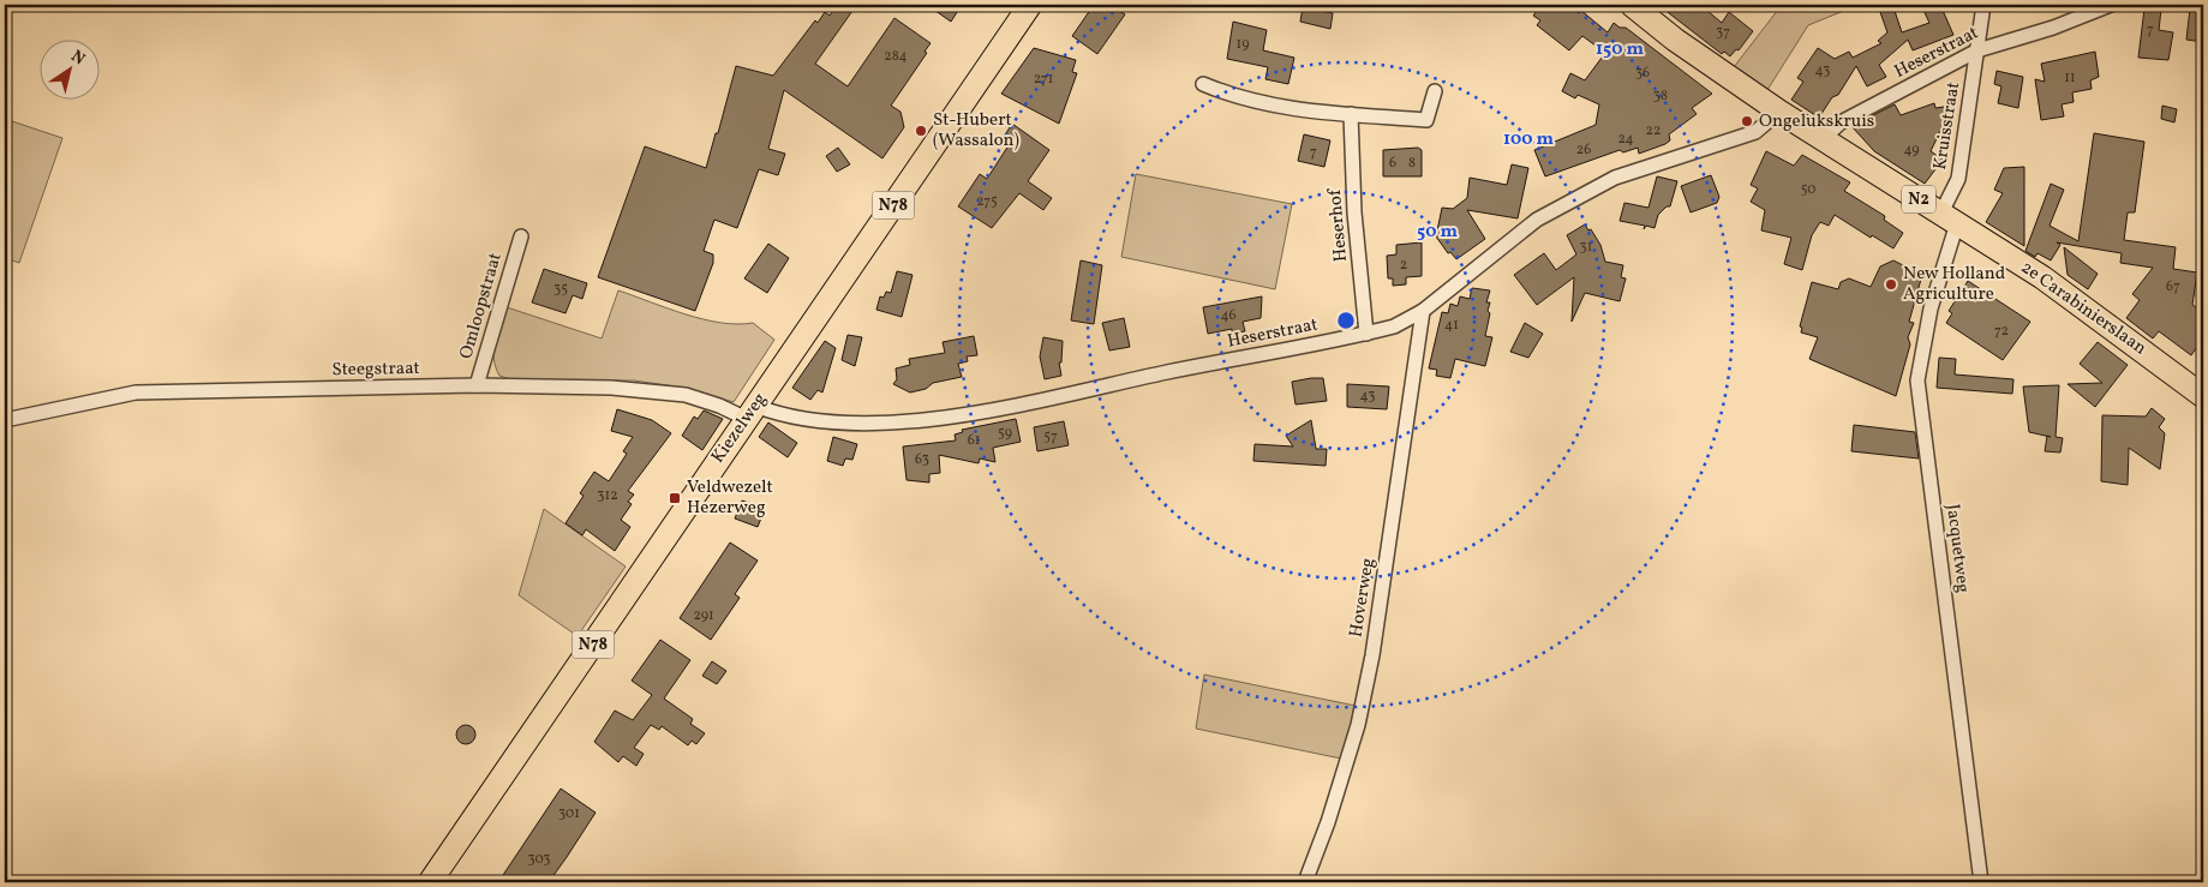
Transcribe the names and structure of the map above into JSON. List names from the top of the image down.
{
  "streets": {
    "main road": [
      "N2",
      "N78",
      "2e Carabinierslaan",
      "Kiezelweg"
    ],
    "street": [
      "Heserstraat",
      "Kruisstraat",
      "Heserhof",
      "Omloopstraat",
      "Steegstraat",
      "Jacquetweg",
      "Hoverweg"
    ]
  },
  "crossings": [
    ["Heserstraat", "Kruisstraat"],
    ["Heserstraat", "Heserhof"],
    ["Heserstraat", "2e Carabinierslaan"],
    ["Heserstraat", "Steegstraat"],
    ["Heserstraat", "Kiezelweg"],
    ["Heserstraat", "Hoverweg"],
    ["Kruisstraat", "2e Carabinierslaan"],
    ["Kruisstraat", "Jacquetweg"],
    ["Omloopstraat", "Steegstraat"],
    ["2e Carabinierslaan", "Jacquetweg"],
    ["Steegstraat", "Kiezelweg"]
  ],
  "places": {
    "other": ["Ongelukskruis", "St-Hubert (Wassalon)", "New Holland Agriculture"],
    "transit": ["Veldwezelt Hezerweg"]
  },
  "house_numbers": [
    "7",
    "37",
    "19",
    "284",
    "43",
    "36",
    "11",
    "271",
    "38",
    "22",
    "24",
    "26",
    "49",
    "7",
    "6",
    "8",
    "50",
    "275",
    "31",
    "2",
    "67",
    "35",
    "46",
    "41",
    "72",
    "43",
    "59",
    "57",
    "61",
    "63",
    "312",
    "291",
    "301",
    "303"
  ],
  "north": "top right",
  "rings": ["150 m", "100 m", "50 m"]
}
